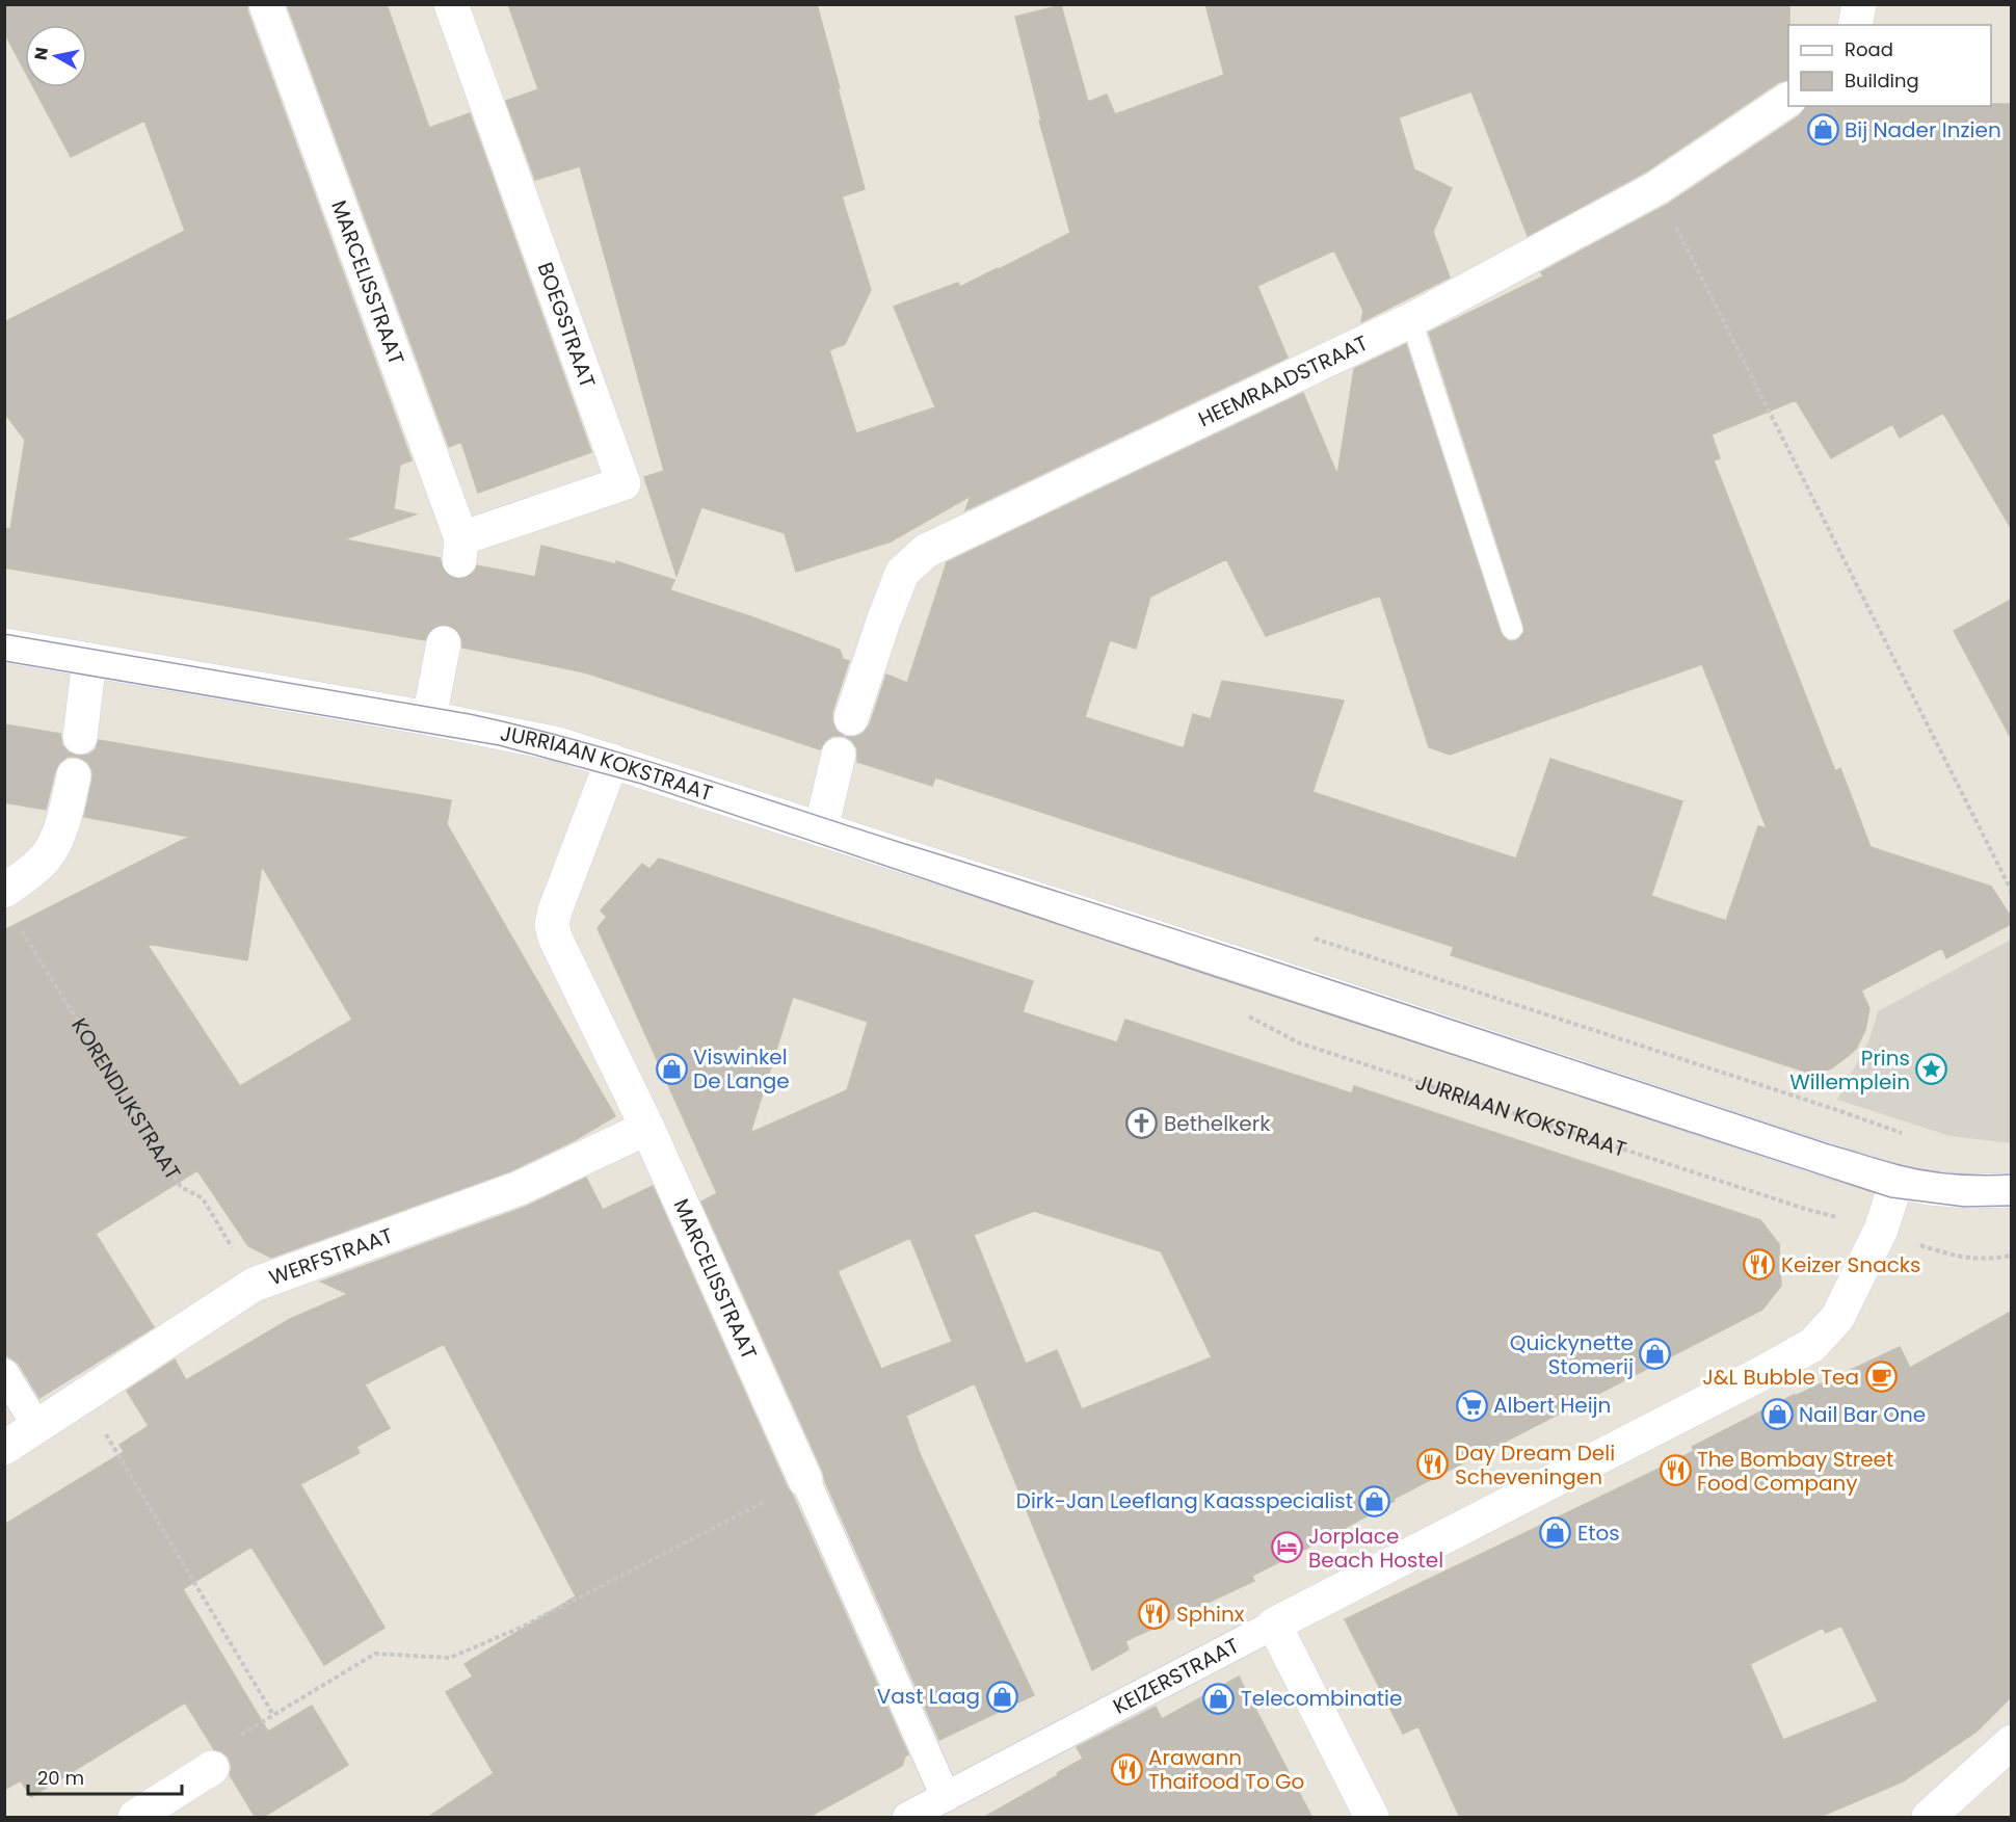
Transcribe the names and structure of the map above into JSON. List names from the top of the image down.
{
  "streets": {
    "street": [
      "MARCELISSTRAAT",
      "BOEGSTRAAT",
      "HEEMRAADSTRAAT",
      "JURRIAAN KOKSTRAAT",
      "WERFSTRAAT",
      "KEIZERSTRAAT"
    ],
    "path": ["KORENDIJKSTRAAT"]
  },
  "crossings": [
    ["MARCELISSTRAAT", "BOEGSTRAAT"],
    ["MARCELISSTRAAT", "JURRIAAN KOKSTRAAT"],
    ["MARCELISSTRAAT", "WERFSTRAAT"],
    ["MARCELISSTRAAT", "KEIZERSTRAAT"],
    ["JURRIAAN KOKSTRAAT", "KEIZERSTRAAT"],
    ["KORENDIJKSTRAAT", "WERFSTRAAT"]
  ],
  "places": {
    "shop": [
      "Bij Nader Inzien",
      "Viswinkel De Lange",
      "Quickynette Stomerij",
      "Nail Bar One",
      "Dirk-Jan Leeflang Kaasspecialist",
      "Etos",
      "Vast Laag",
      "Telecombinatie"
    ],
    "place": ["Prins Willemplein"],
    "church": ["Bethelkerk"],
    "restaurant": [
      "Keizer Snacks",
      "Day Dream Deli Scheveningen",
      "The Bombay Street Food Company",
      "Sphinx",
      "Arawann Thaifood To Go"
    ],
    "cafe": ["J&L Bubble Tea"],
    "supermarket": ["Albert Heijn"],
    "hotel": ["Jorplace Beach Hostel"]
  },
  "legend": ["Road", "Building"],
  "scale_bar": "20 m",
  "north": "left"
}
